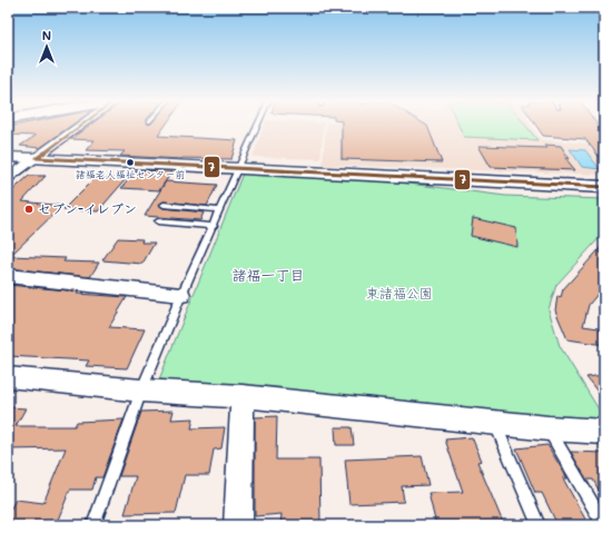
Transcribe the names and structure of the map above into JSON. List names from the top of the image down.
{
  "districts": ["諸福一丁目"],
  "parks": ["東諸福公園"],
  "places": ["諸福老人福祉センター前", "セブン-イレブン"],
  "lines": ["transit line 7"],
  "north": "top"
}
